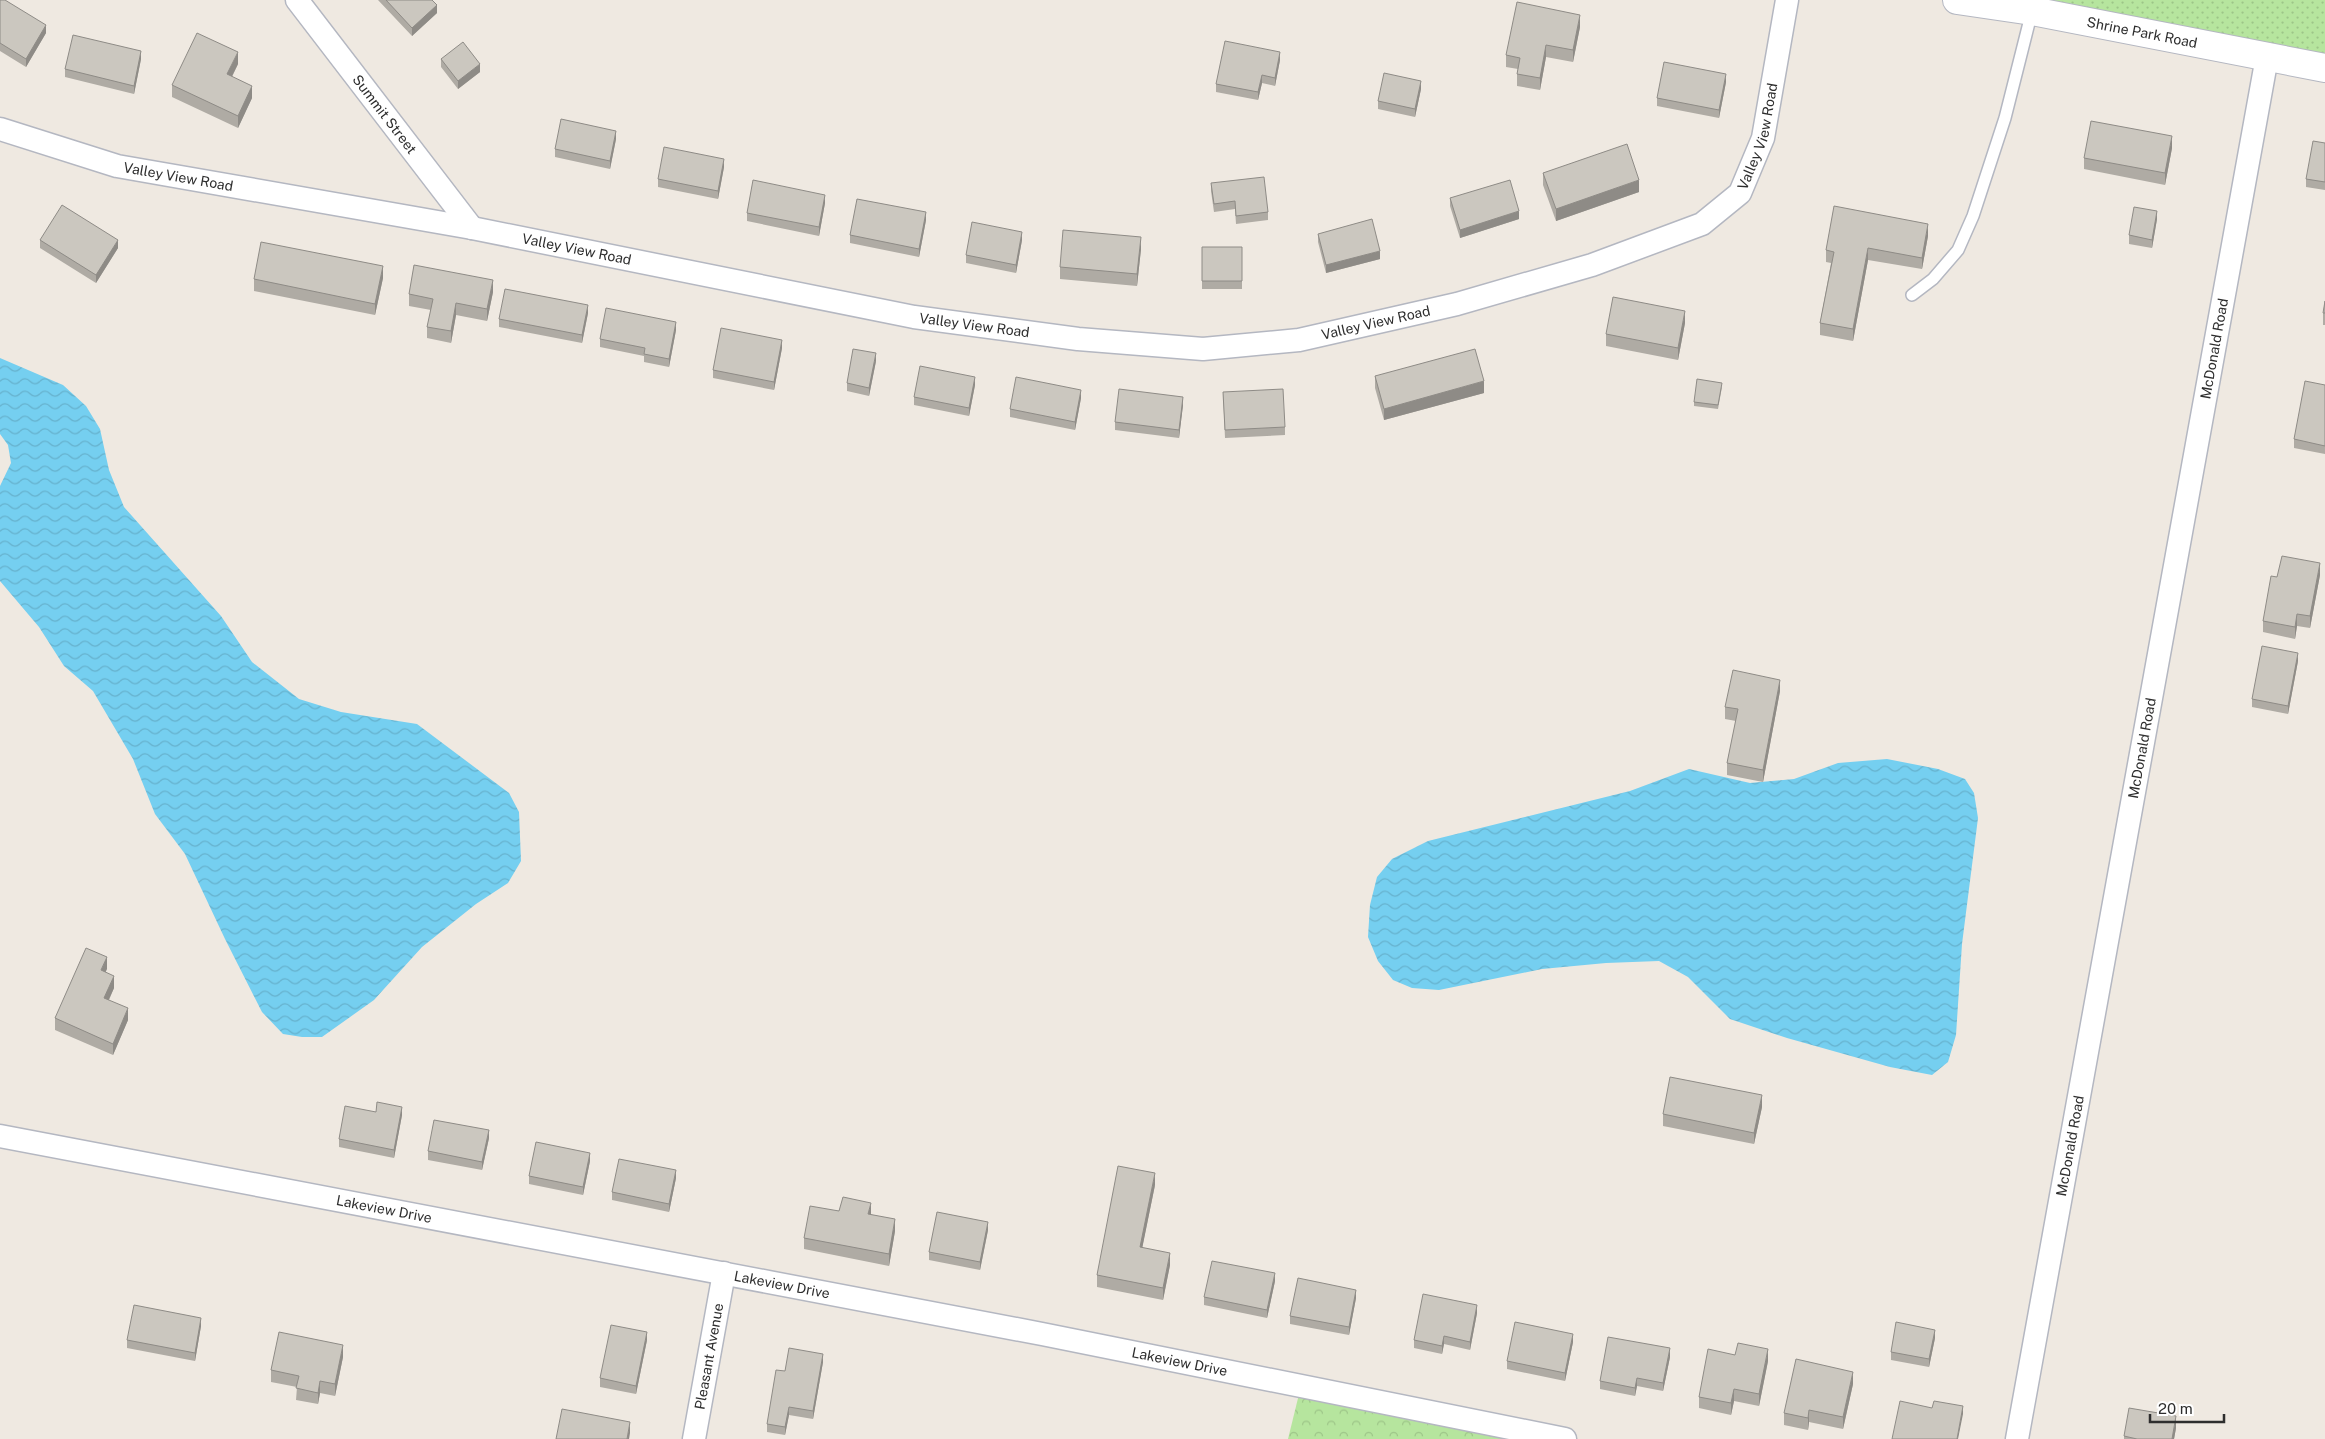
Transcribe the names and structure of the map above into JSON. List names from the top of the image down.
{
  "streets": {
    "street": [
      "Shrine Park Road",
      "Summit Street",
      "Valley View Road",
      "McDonald Road",
      "Lakeview Drive",
      "Pleasant Avenue"
    ]
  },
  "crossings": [
    ["Shrine Park Road", "McDonald Road"],
    ["Summit Street", "Valley View Road"],
    ["Lakeview Drive", "Pleasant Avenue"]
  ],
  "scale_bar": "20 m"
}
